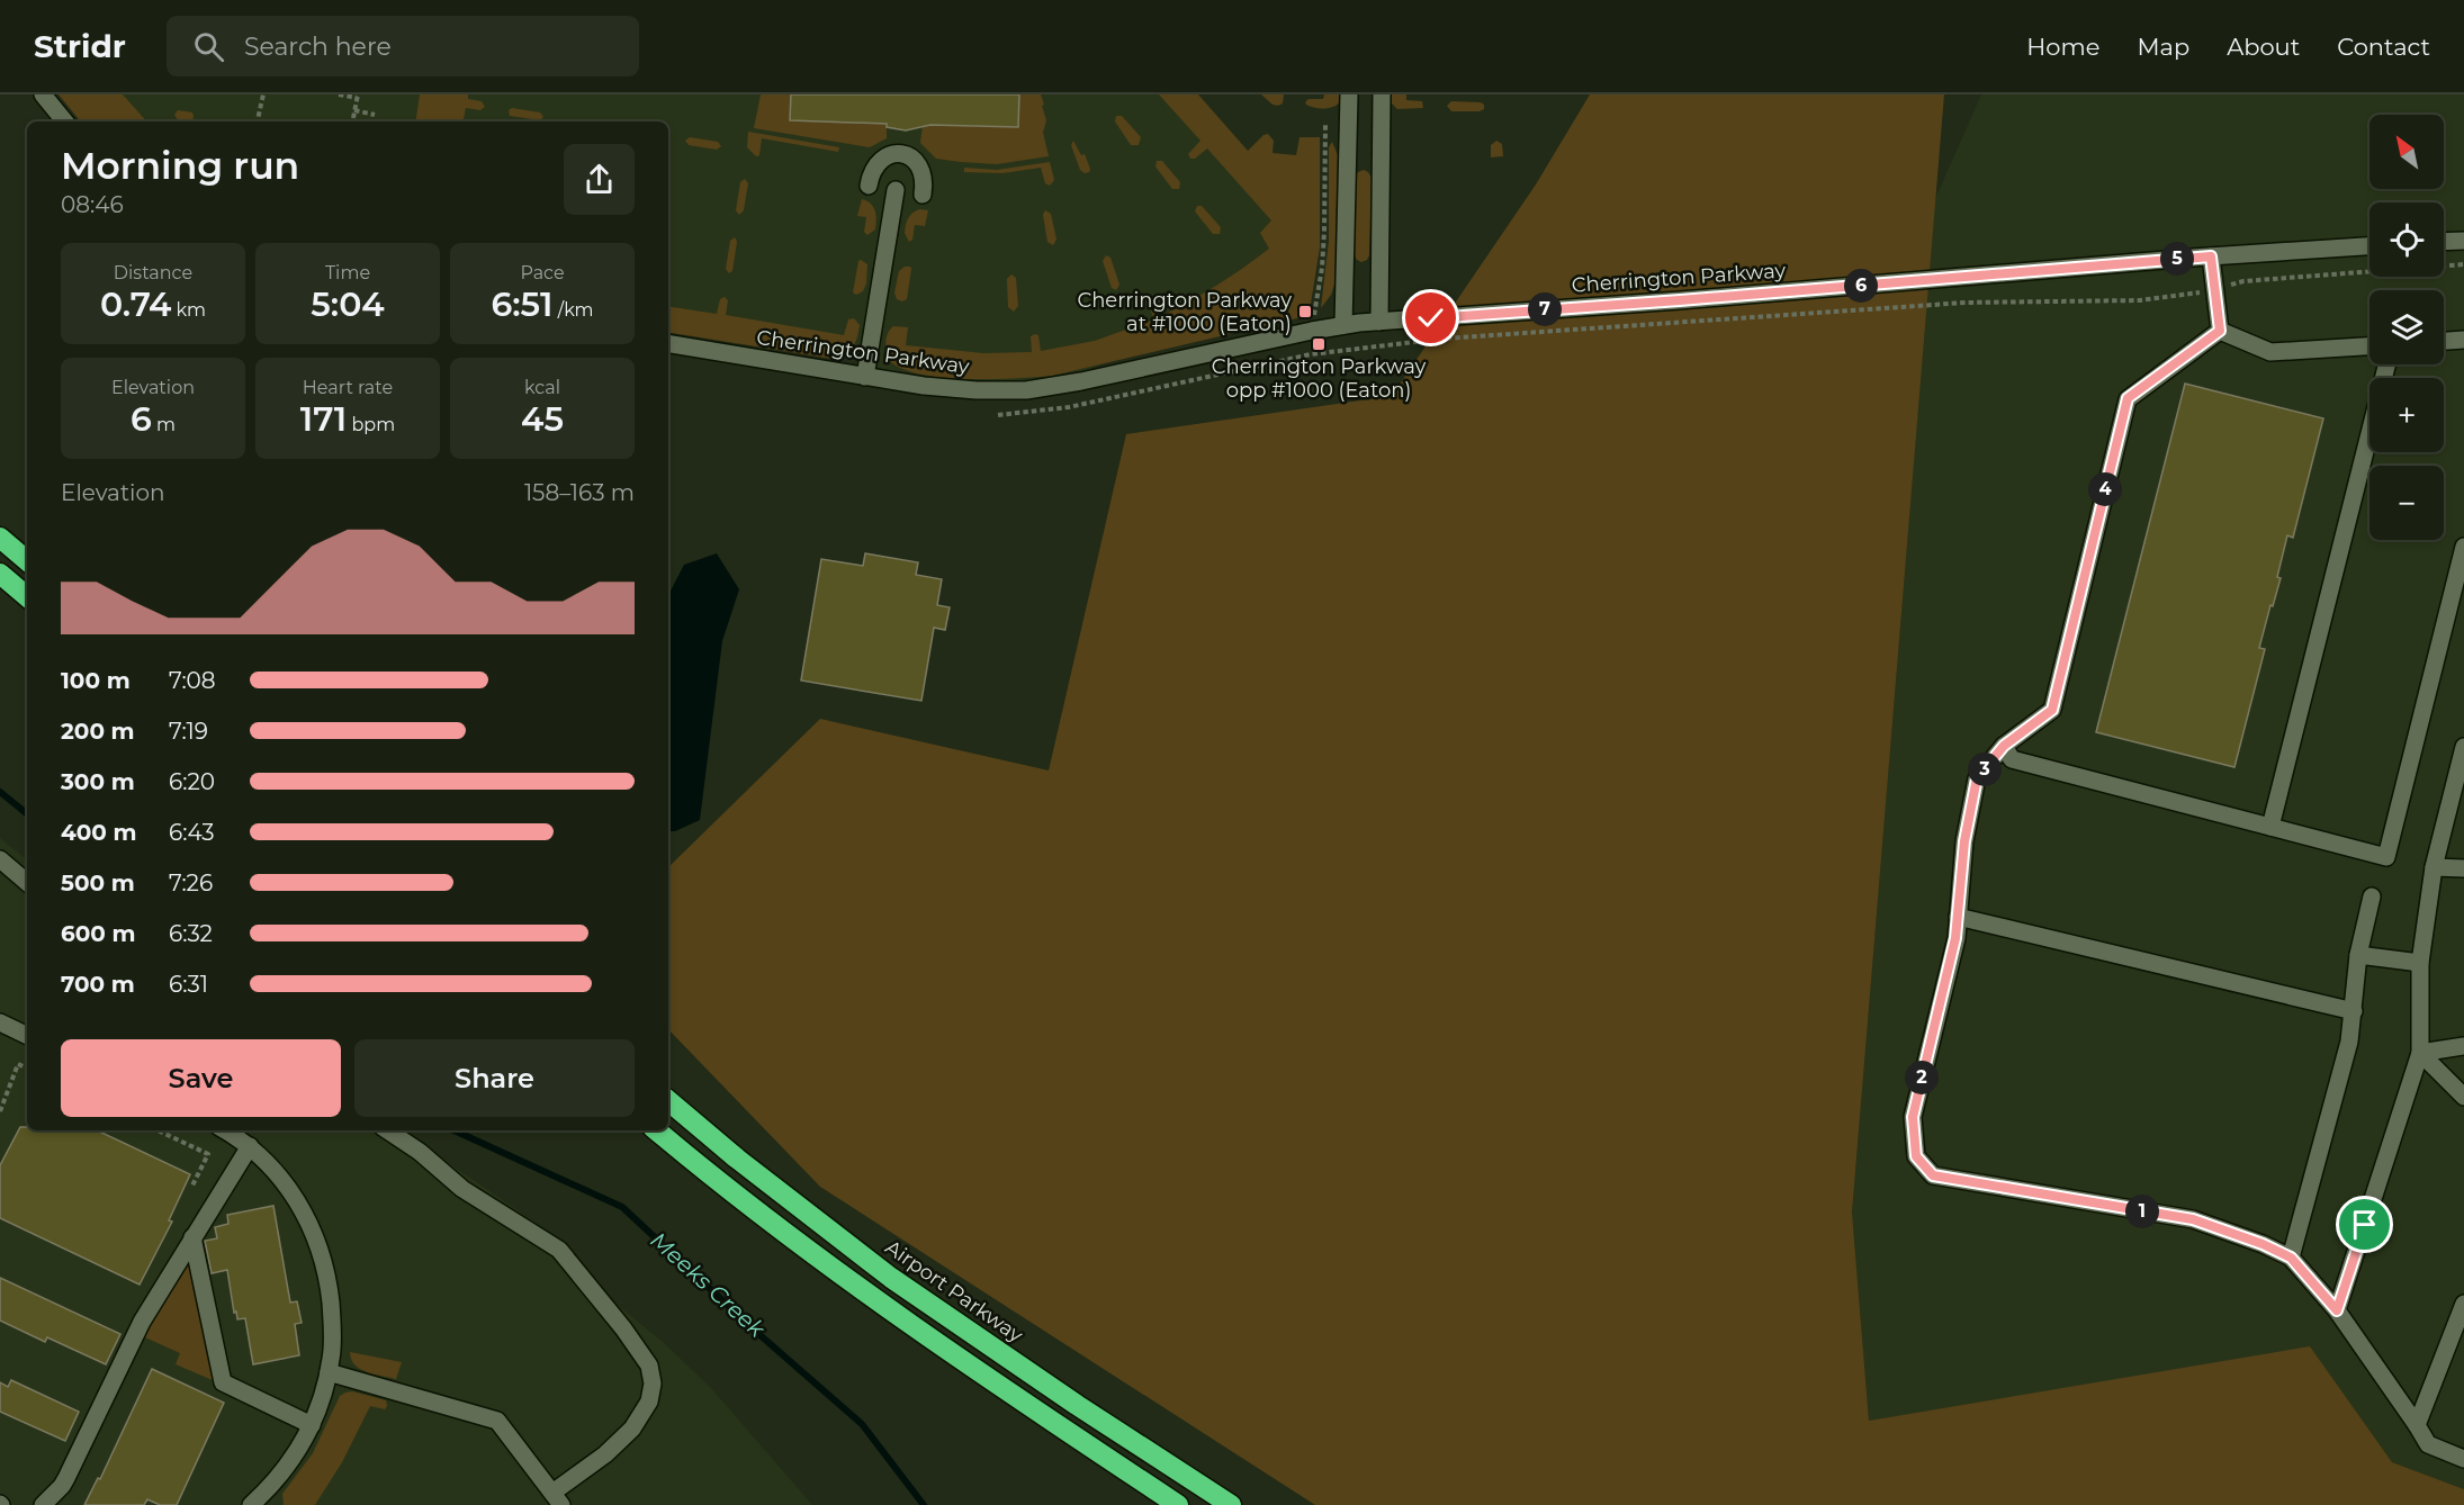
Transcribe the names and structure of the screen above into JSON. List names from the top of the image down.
{
  "streets": {
    "highway": ["Airport Parkway"],
    "street": ["Cherrington Parkway"]
  },
  "water": ["Meeks Creek"],
  "places": {
    "transit": ["Cherrington Parkway at #1000 (Eaton)", "Cherrington Parkway opp #1000 (Eaton)"]
  },
  "north": "top left",
  "page": {
    "header": "Stridr",
    "search": "Search here",
    "nav": [
      "Home",
      "Map",
      "About",
      "Contact"
    ],
    "map_buttons": ["+", "−"],
    "heading": ["Morning run", "08:46"],
    "stats": [
      ["Distance", "0.74 km"],
      ["Time", "5:04"],
      ["Pace", "6:51 /km"],
      ["Elevation", "6 m"],
      ["Heart rate", "171 bpm"],
      ["kcal", "45"]
    ],
    "pins": [
      "5",
      "6",
      "7",
      "4",
      "3",
      "2",
      "1"
    ],
    "chart": ["Elevation", "158–163 m"],
    "list": [
      {
        "name": "100 m",
        "note": "7:08"
      },
      {
        "name": "200 m",
        "note": "7:19"
      },
      {
        "name": "300 m",
        "note": "6:20"
      },
      {
        "name": "400 m",
        "note": "6:43"
      },
      {
        "name": "500 m",
        "note": "7:26"
      },
      {
        "name": "600 m",
        "note": "6:32"
      },
      {
        "name": "700 m",
        "note": "6:31"
      }
    ],
    "buttons": ["Save", "Share"]
  }
}
